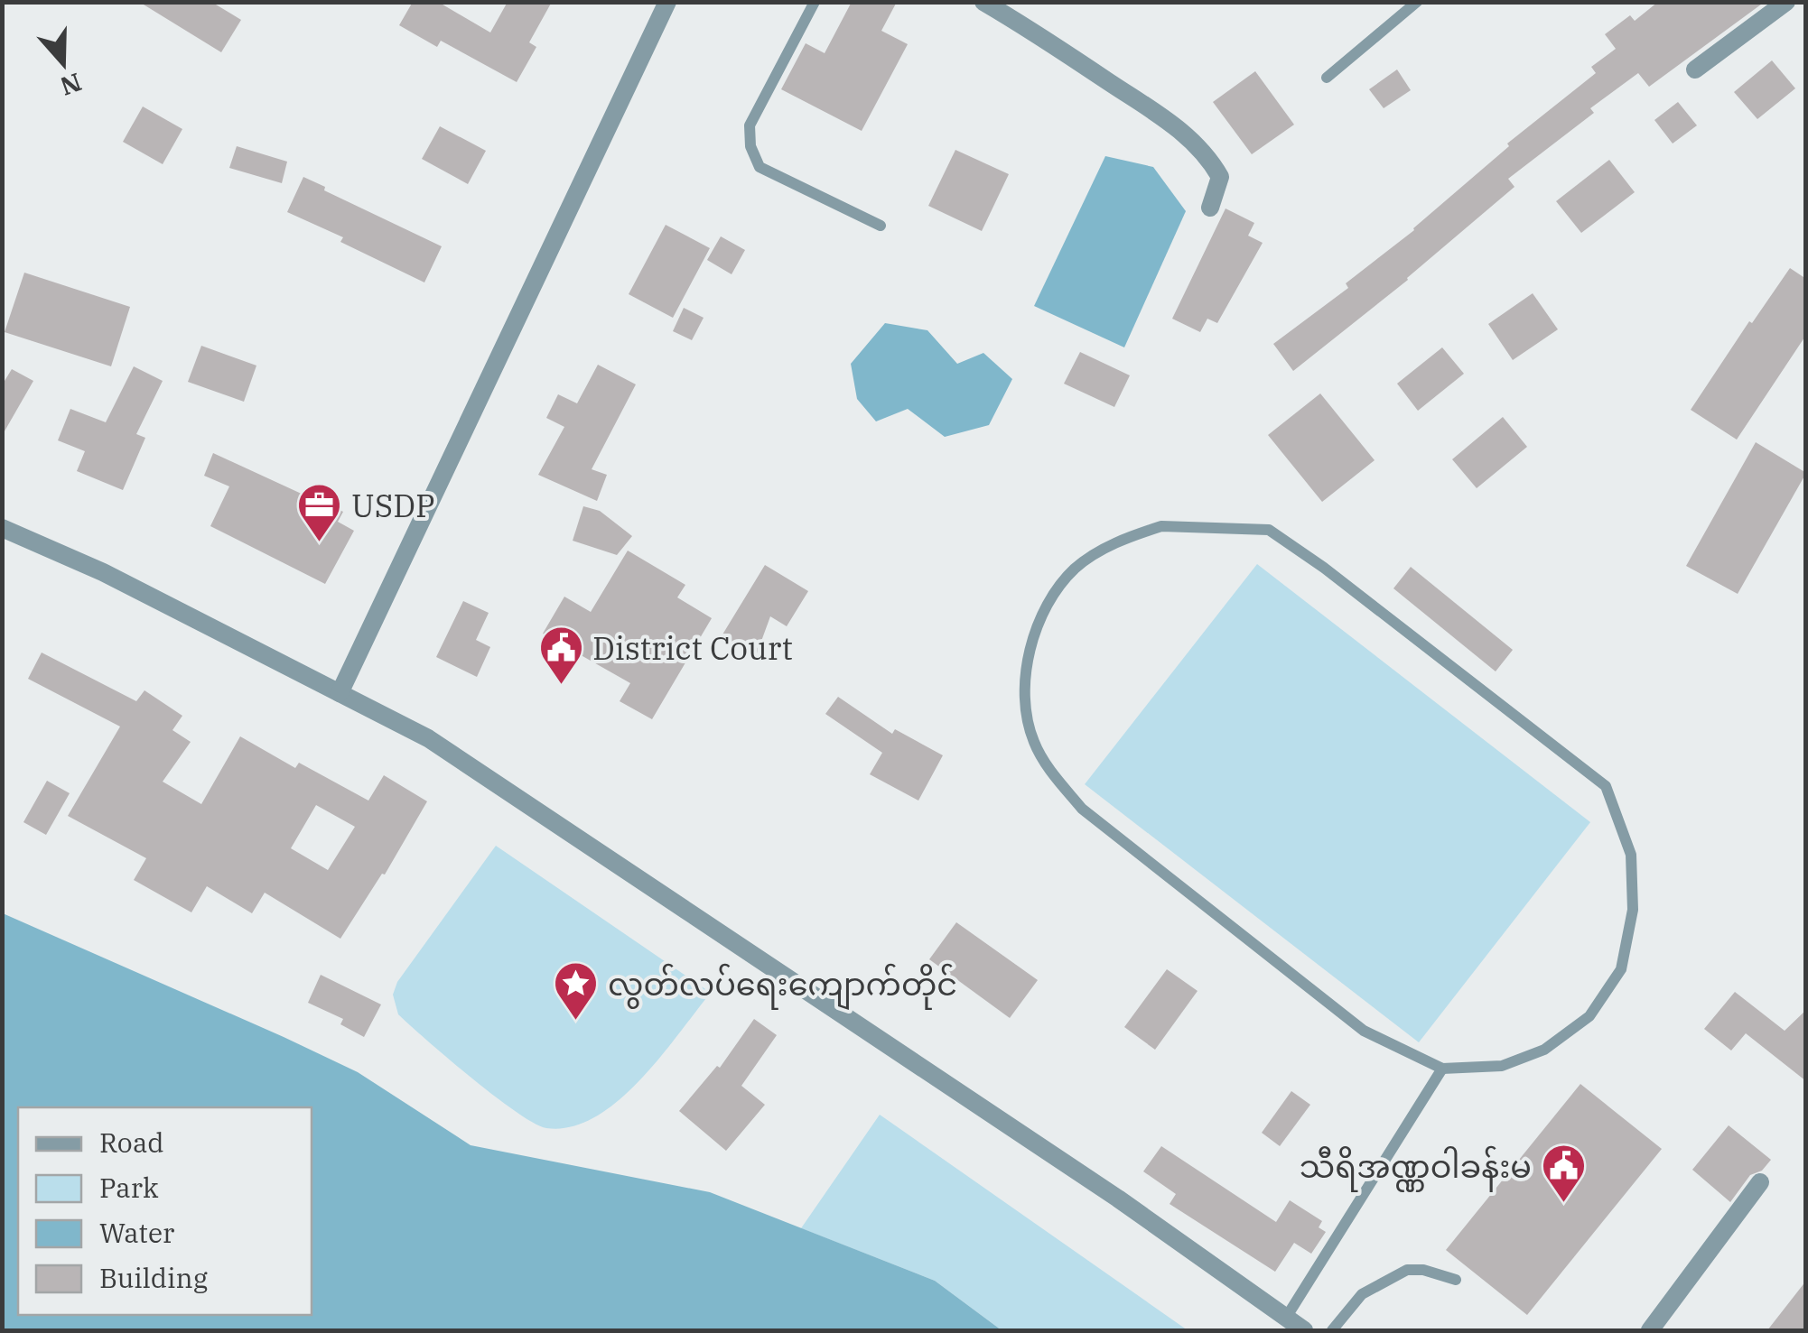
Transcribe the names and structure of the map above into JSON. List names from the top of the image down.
{
  "places": {
    "office": ["USDP"],
    "public building": ["District Court", "သီရိအဏ္ဏဝါခန်းမ"],
    "place": ["လွတ်လပ်ရေးကျောက်တိုင်"]
  },
  "legend": [
    "Road",
    "Park",
    "Water",
    "Building"
  ],
  "north": "bottom"
}
